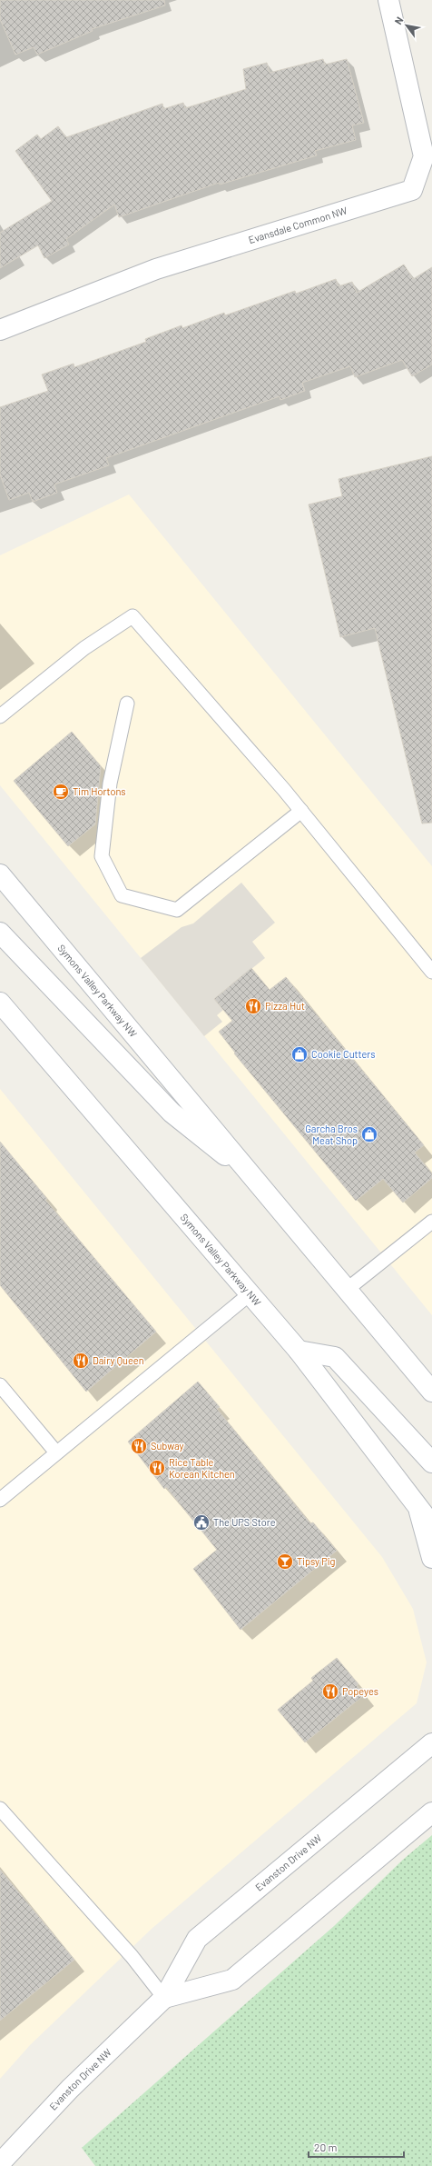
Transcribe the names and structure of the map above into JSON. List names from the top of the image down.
{
  "streets": {
    "main road": ["Evansdale Common NW", "Symons Valley Parkway NW", "Evanston Drive NW"]
  },
  "places": {
    "cafe": ["Tim Hortons"],
    "restaurant": [
      "Pizza Hut",
      "Dairy Queen",
      "Subway",
      "Rice Table Korean Kitchen",
      "Popeyes"
    ],
    "shop": ["Cookie Cutters", "Garcha Bros Meat Shop"],
    "public building": ["The UPS Store"],
    "bar": ["Tipsy Pig"]
  },
  "scale_bar": "20 m",
  "north": "top left"
}
